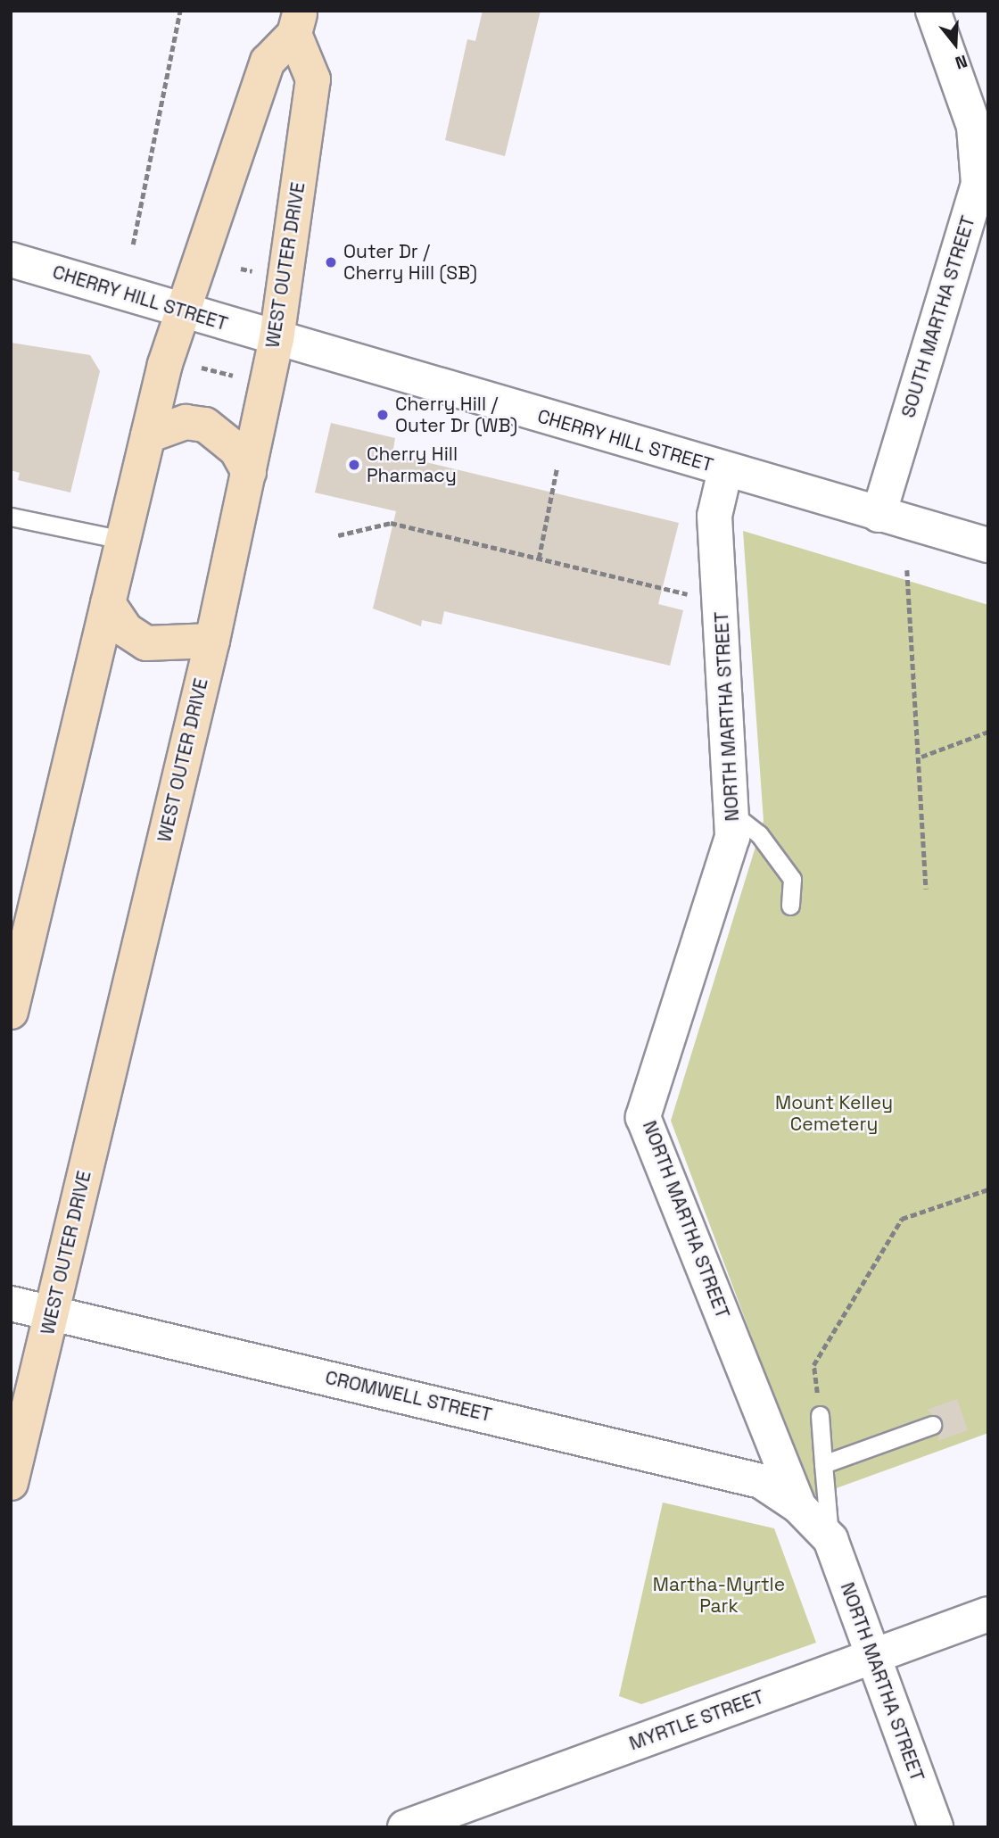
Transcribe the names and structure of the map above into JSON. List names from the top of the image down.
{
  "streets": {
    "main road": ["WEST OUTER DRIVE"],
    "street": [
      "CHERRY HILL STREET",
      "SOUTH MARTHA STREET",
      "NORTH MARTHA STREET",
      "CROMWELL STREET",
      "MYRTLE STREET"
    ]
  },
  "crossings": [
    ["WEST OUTER DRIVE", "CHERRY HILL STREET"],
    ["WEST OUTER DRIVE", "CROMWELL STREET"],
    ["CHERRY HILL STREET", "SOUTH MARTHA STREET"],
    ["CHERRY HILL STREET", "NORTH MARTHA STREET"],
    ["NORTH MARTHA STREET", "CROMWELL STREET"],
    ["NORTH MARTHA STREET", "MYRTLE STREET"]
  ],
  "parks": ["Mount Kelley Cemetery", "Martha-Myrtle Park"],
  "places": ["Outer Dr / Cherry Hill (SB)", "Cherry Hill / Outer Dr (WB)", "Cherry Hill Pharmacy"],
  "north": "bottom"
}
